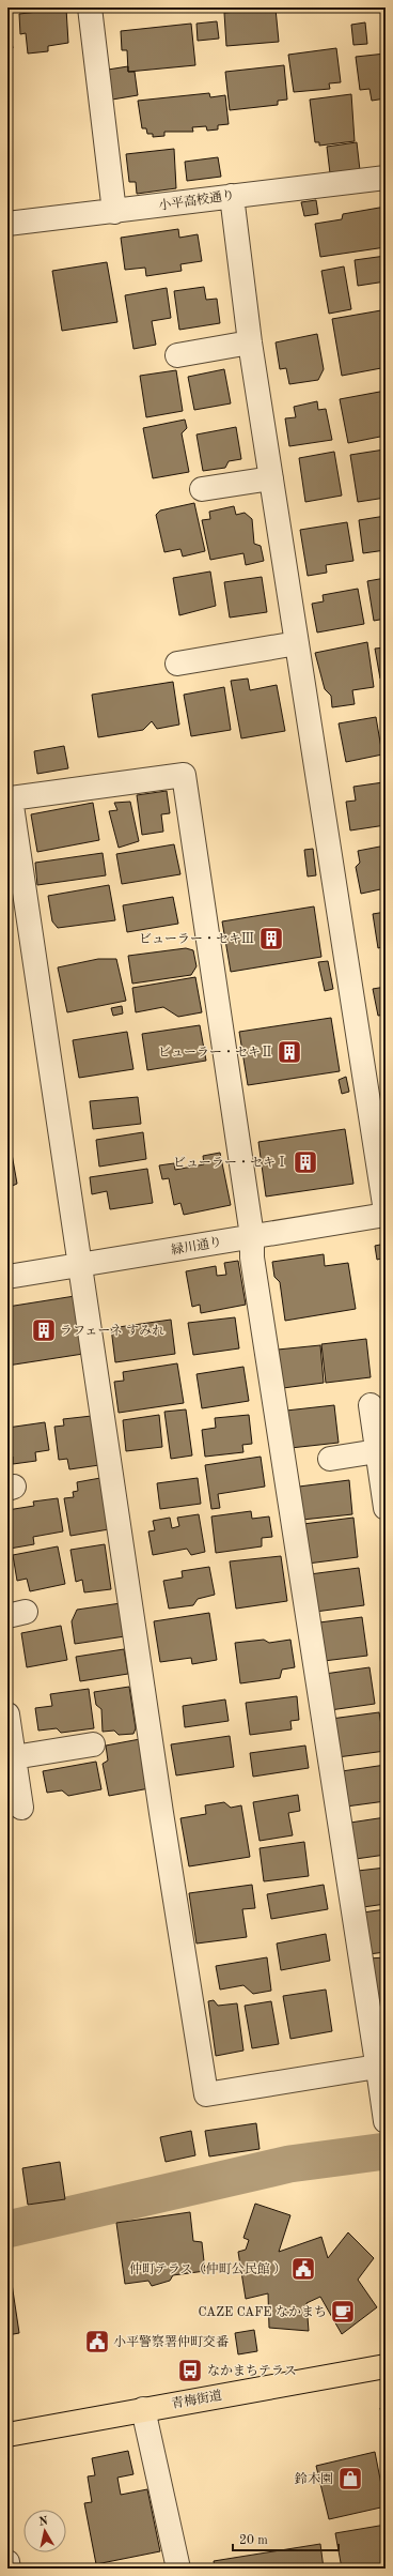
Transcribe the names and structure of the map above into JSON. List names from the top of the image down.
{
  "streets": {
    "main road": ["青梅街道"],
    "street": ["小平高校通り", "緑川通り"]
  },
  "places": {
    "building": [
      "ビューラー・セキⅢ",
      "ビューラー・セキⅡ",
      "ビューラー・セキⅠ",
      "ラフェーネ すみれ"
    ],
    "public building": ["仲町テラス（仲町公民館 ）", "小平警察署仲町交番"],
    "cafe": ["CAZE CAFE なかまち"],
    "bus stop": ["なかまちテラス"],
    "shop": ["鈴木園"]
  },
  "scale_bar": "20 m",
  "north": "top"
}
